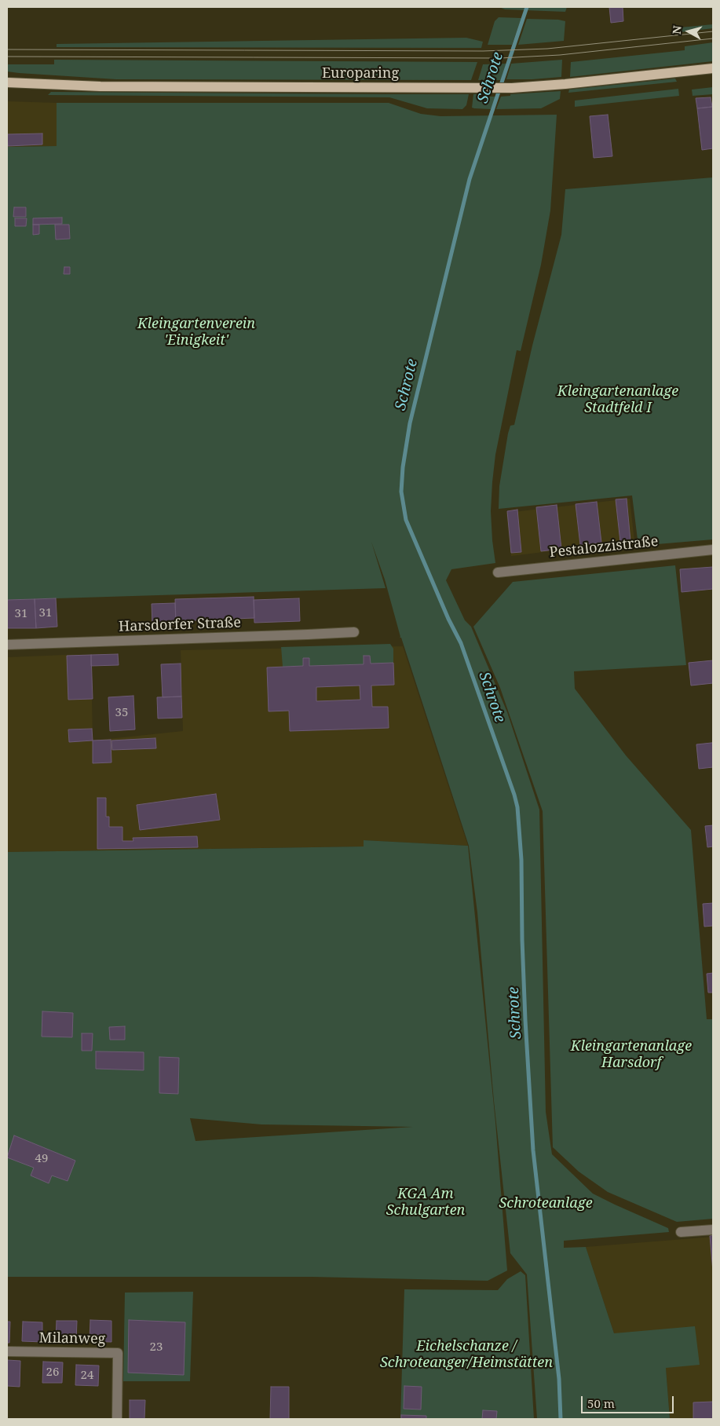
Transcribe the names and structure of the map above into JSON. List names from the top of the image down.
{
  "streets": {
    "main road": ["Europaring"],
    "street": ["Pestalozzistraße", "Harsdorfer Straße", "Milanweg"]
  },
  "water": ["Schrote"],
  "parks": [
    "Kleingartenverein 'Einigkeit'",
    "Kleingartenanlage Stadtfeld I",
    "Kleingartenanlage Harsdorf",
    "KGA Am Schulgarten",
    "Schroteanlage",
    "Eichelschanze / Schroteanger/Heimstätten"
  ],
  "house_numbers": [
    "31",
    "31",
    "35",
    "49",
    "23",
    "26",
    "24"
  ],
  "scale_bar": "50 m",
  "north": "left"
}
